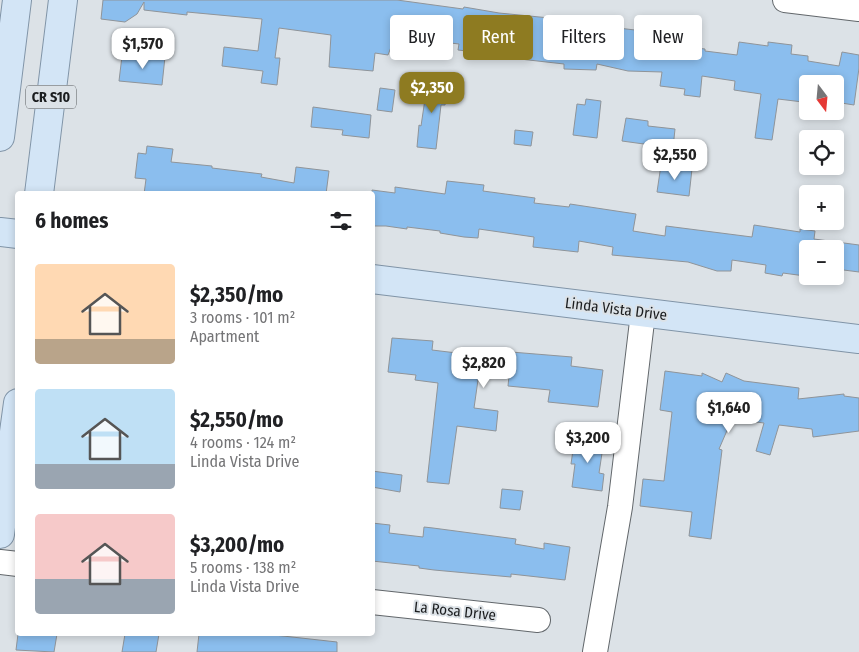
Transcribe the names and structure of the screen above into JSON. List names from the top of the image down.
{
  "streets": {
    "main road": ["CR S10", "Linda Vista Drive"],
    "street": ["La Rosa Drive"]
  },
  "north": "bottom",
  "page": {
    "chip": [
      "Buy",
      "Rent",
      "Filters",
      "New"
    ],
    "price": [
      "$1,570",
      "$2,350",
      "$2,550",
      "$2,820",
      "$1,640",
      "$3,200"
    ],
    "map_buttons": ["+", "−"],
    "heading": "6 homes",
    "list": [
      {
        "name": "$2,350/mo",
        "note": "3 rooms · 101 m² · Apartment"
      },
      {
        "name": "$2,550/mo",
        "note": "4 rooms · 124 m² · Linda Vista Drive"
      },
      {
        "name": "$3,200/mo",
        "note": "5 rooms · 138 m² · Linda Vista Drive"
      }
    ]
  }
}
